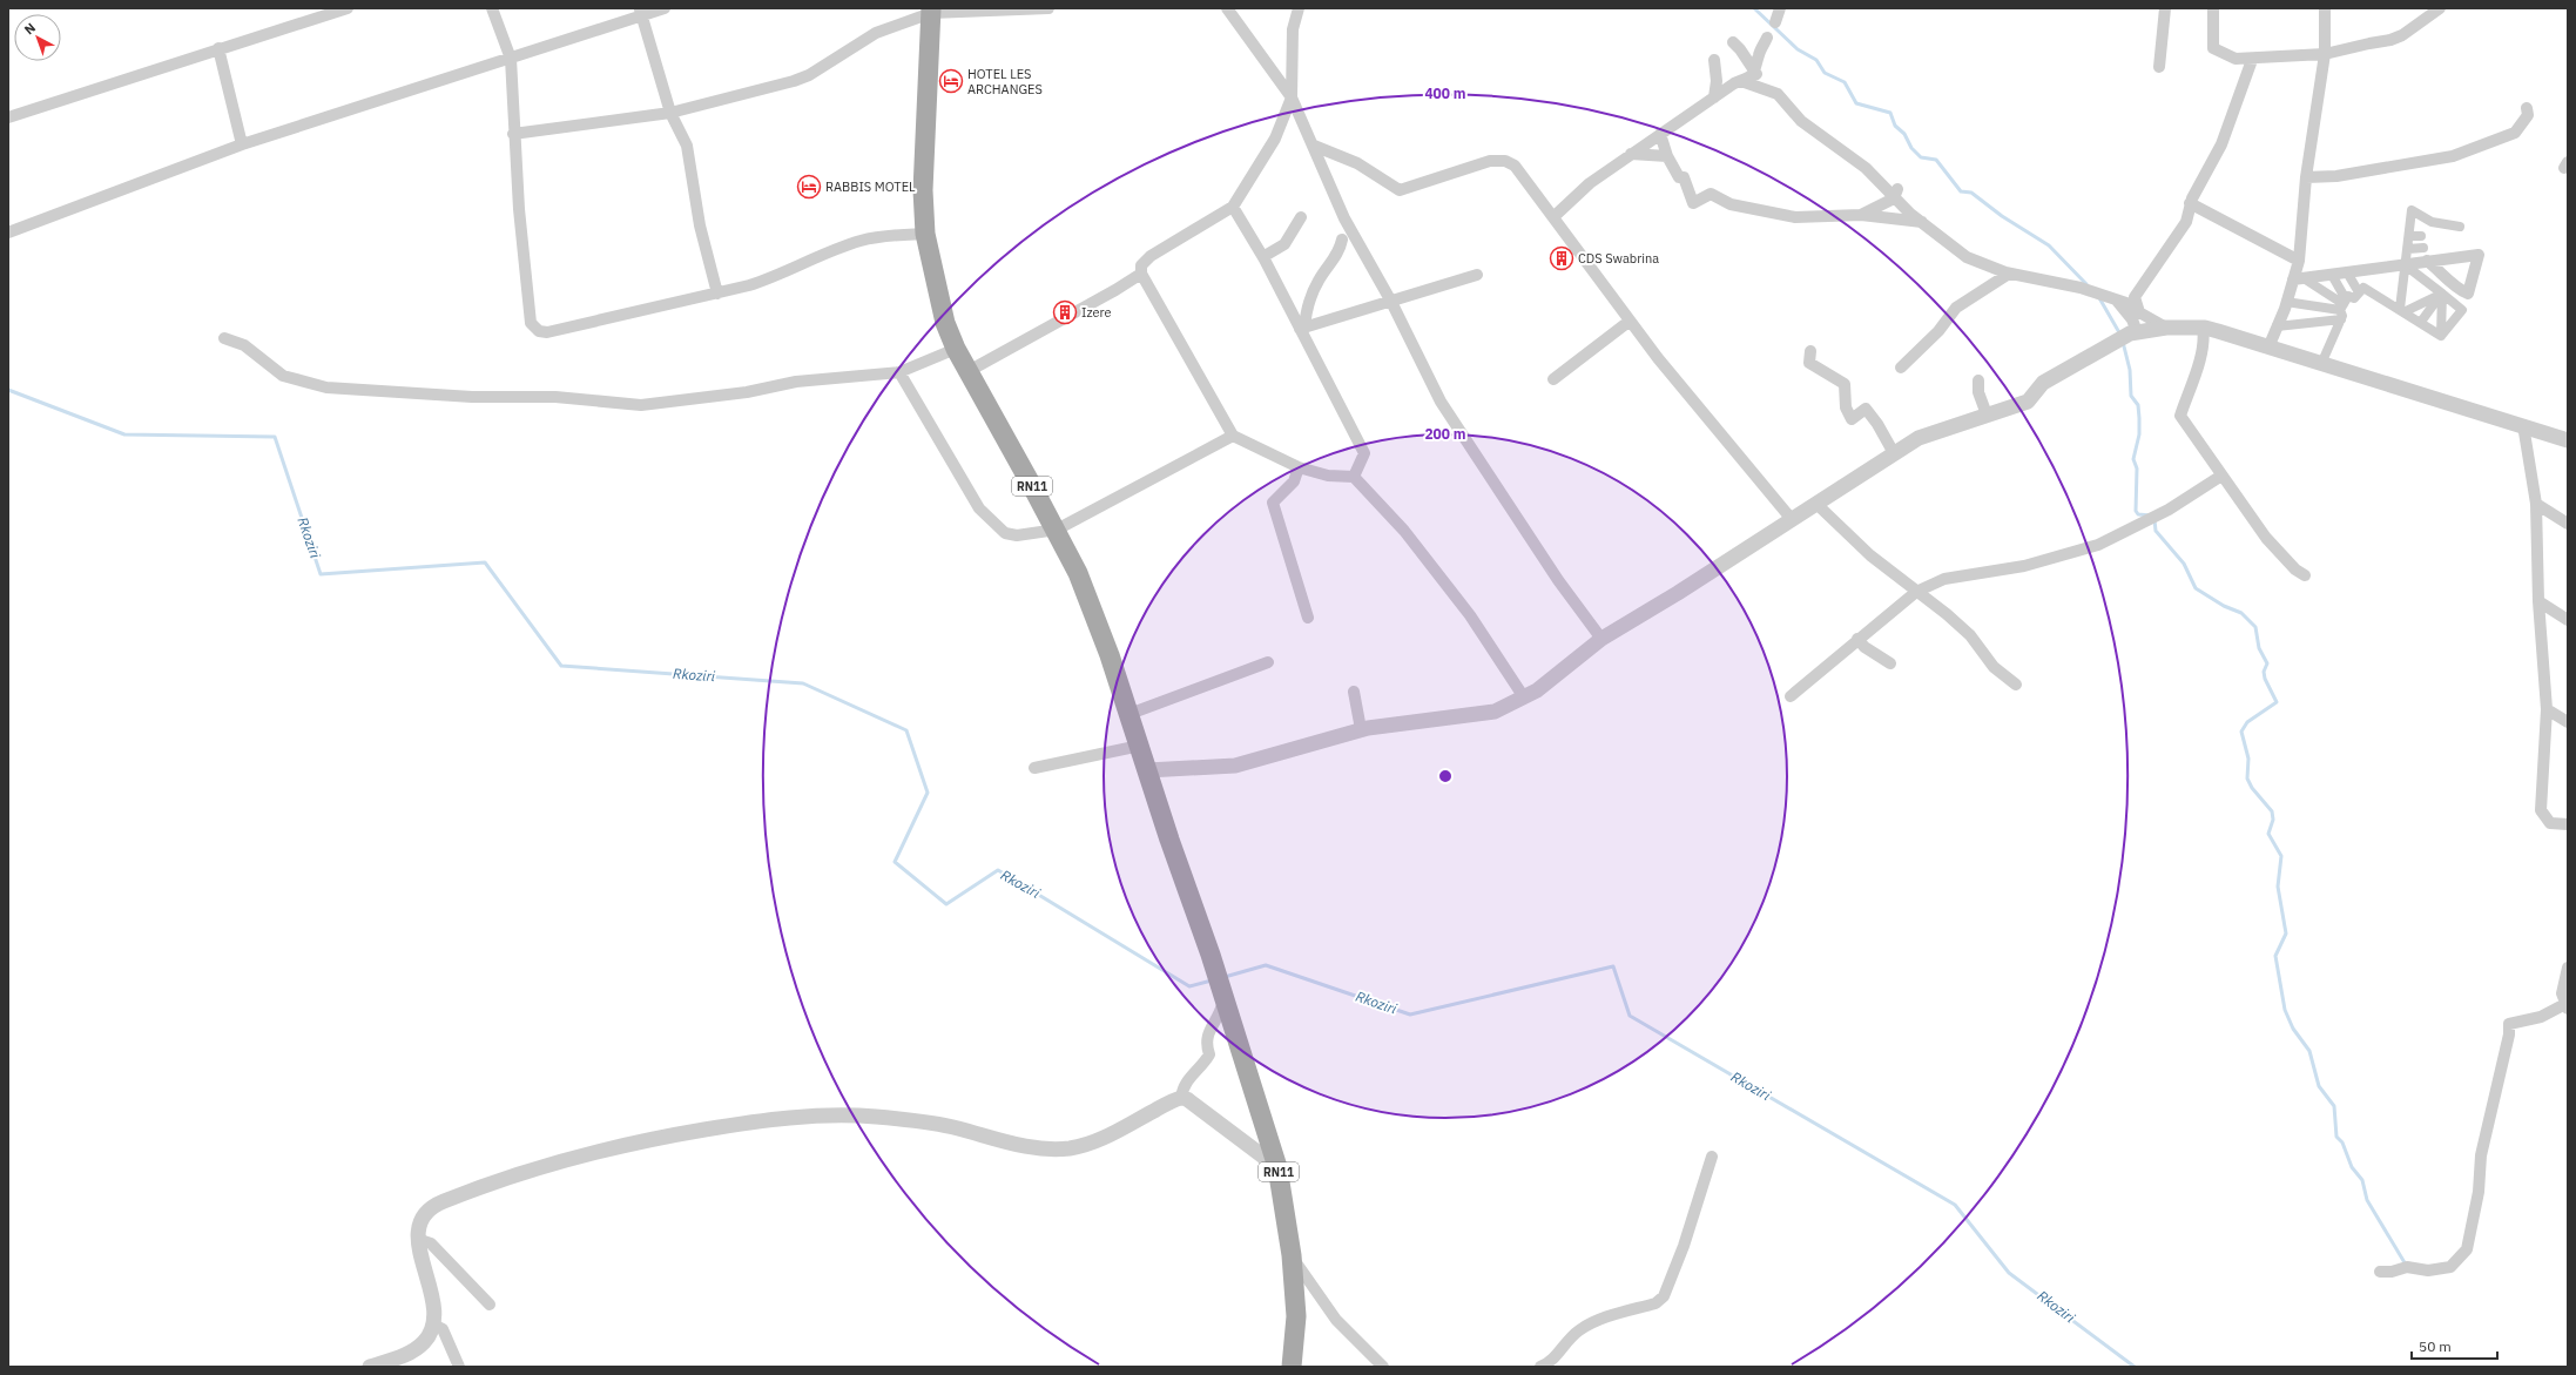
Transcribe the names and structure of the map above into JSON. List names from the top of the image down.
{
  "streets": {
    "main road": ["RN11"]
  },
  "water": ["Rkoziri"],
  "places": {
    "hotel": ["HOTEL LES ARCHANGES", "RABBIS MOTEL"],
    "building": ["CDS Swabrina", "Izere"]
  },
  "scale_bar": "50 m",
  "north": "top left",
  "rings": ["400 m", "200 m"]
}
